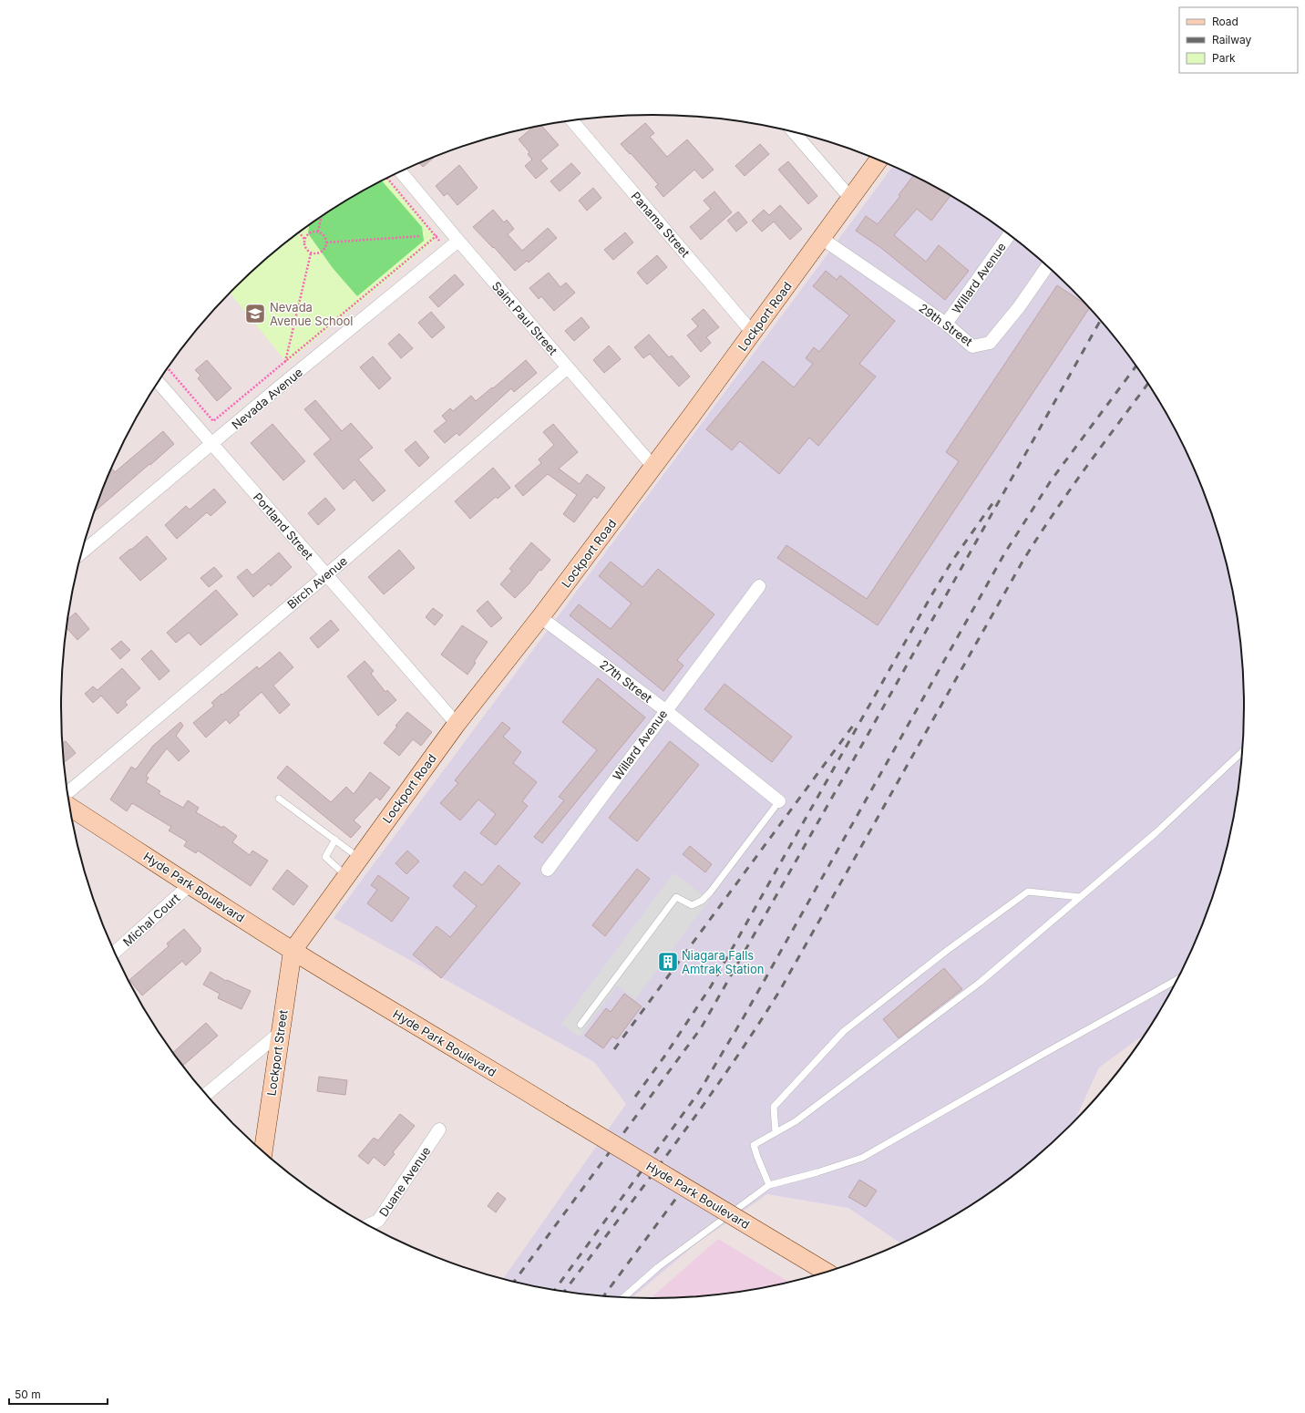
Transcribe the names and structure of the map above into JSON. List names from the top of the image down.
{
  "streets": {
    "street": [
      "Panama Street",
      "Willard Avenue",
      "Lockport Road",
      "Saint Paul Street",
      "29th Street",
      "Nevada Avenue",
      "Portland Street",
      "Birch Avenue",
      "27th Street",
      "Hyde Park Boulevard",
      "Michal Court",
      "Lockport Street",
      "Duane Avenue"
    ]
  },
  "crossings": [
    ["Panama Street", "Lockport Road"],
    ["Willard Avenue", "29th Street"],
    ["Willard Avenue", "27th Street"],
    ["Lockport Road", "Saint Paul Street"],
    ["Lockport Road", "29th Street"],
    ["Lockport Road", "Portland Street"],
    ["Lockport Road", "27th Street"],
    ["Lockport Road", "Hyde Park Boulevard"],
    ["Lockport Road", "Lockport Street"],
    ["Saint Paul Street", "Nevada Avenue"],
    ["Saint Paul Street", "Birch Avenue"],
    ["Nevada Avenue", "Portland Street"],
    ["Portland Street", "Birch Avenue"],
    ["Hyde Park Boulevard", "Michal Court"],
    ["Hyde Park Boulevard", "Lockport Street"]
  ],
  "places": {
    "school or university": ["Nevada Avenue School"],
    "building": ["Niagara Falls Amtrak Station"]
  },
  "legend": ["Road", "Railway", "Park"],
  "scale_bar": "50 m"
}
